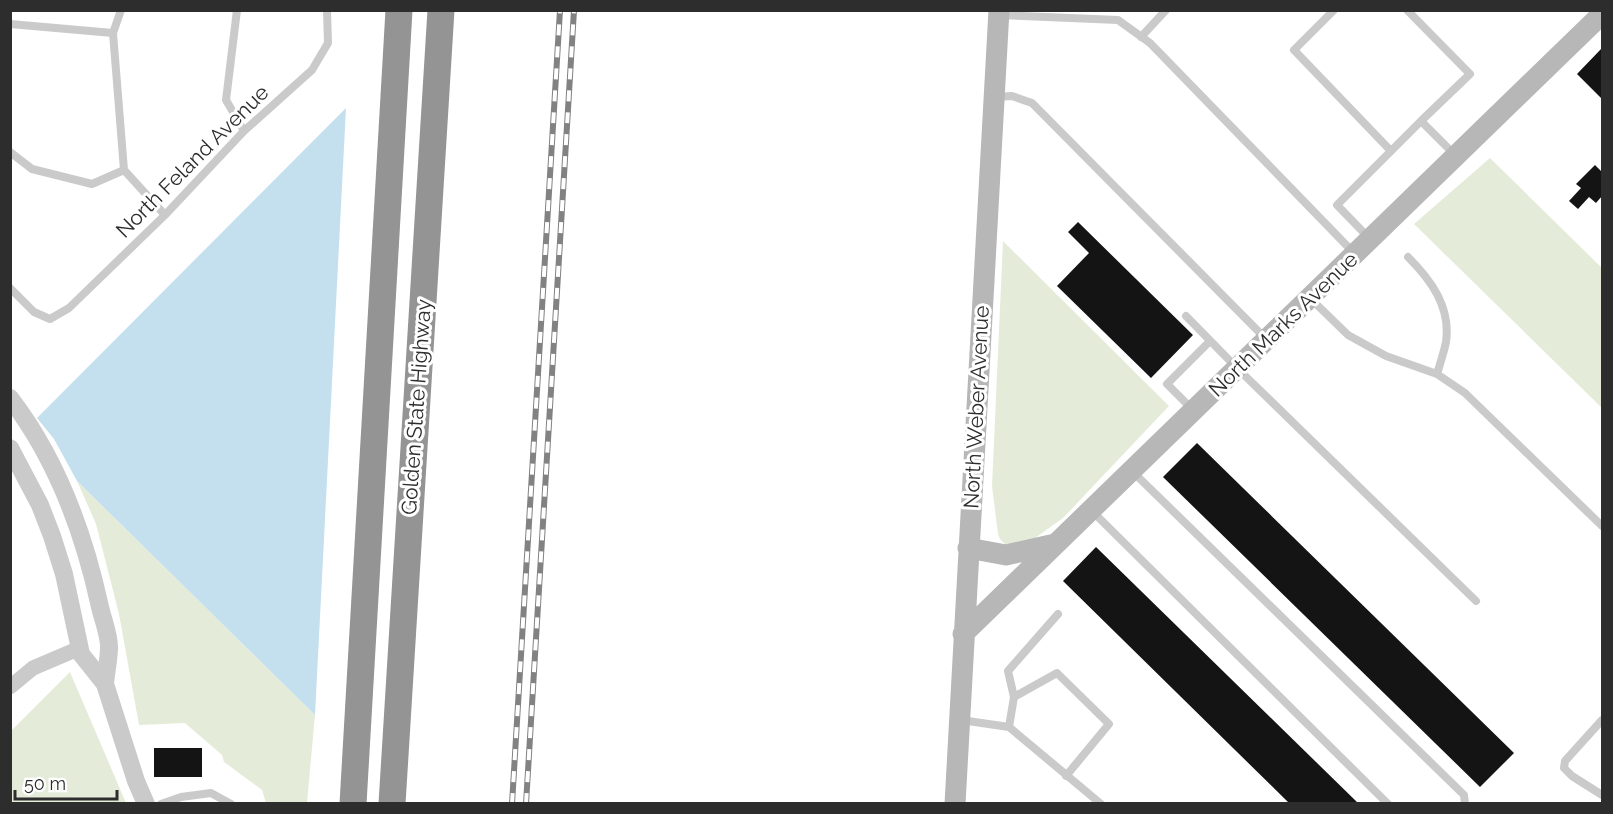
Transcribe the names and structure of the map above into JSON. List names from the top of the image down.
{
  "streets": {
    "highway": ["Golden State Highway"],
    "main road": ["North Marks Avenue", "North Weber Avenue"],
    "lane": ["North Feland Avenue"]
  },
  "crossings": [
    ["North Marks Avenue", "North Weber Avenue"]
  ],
  "scale_bar": "50 m"
}
